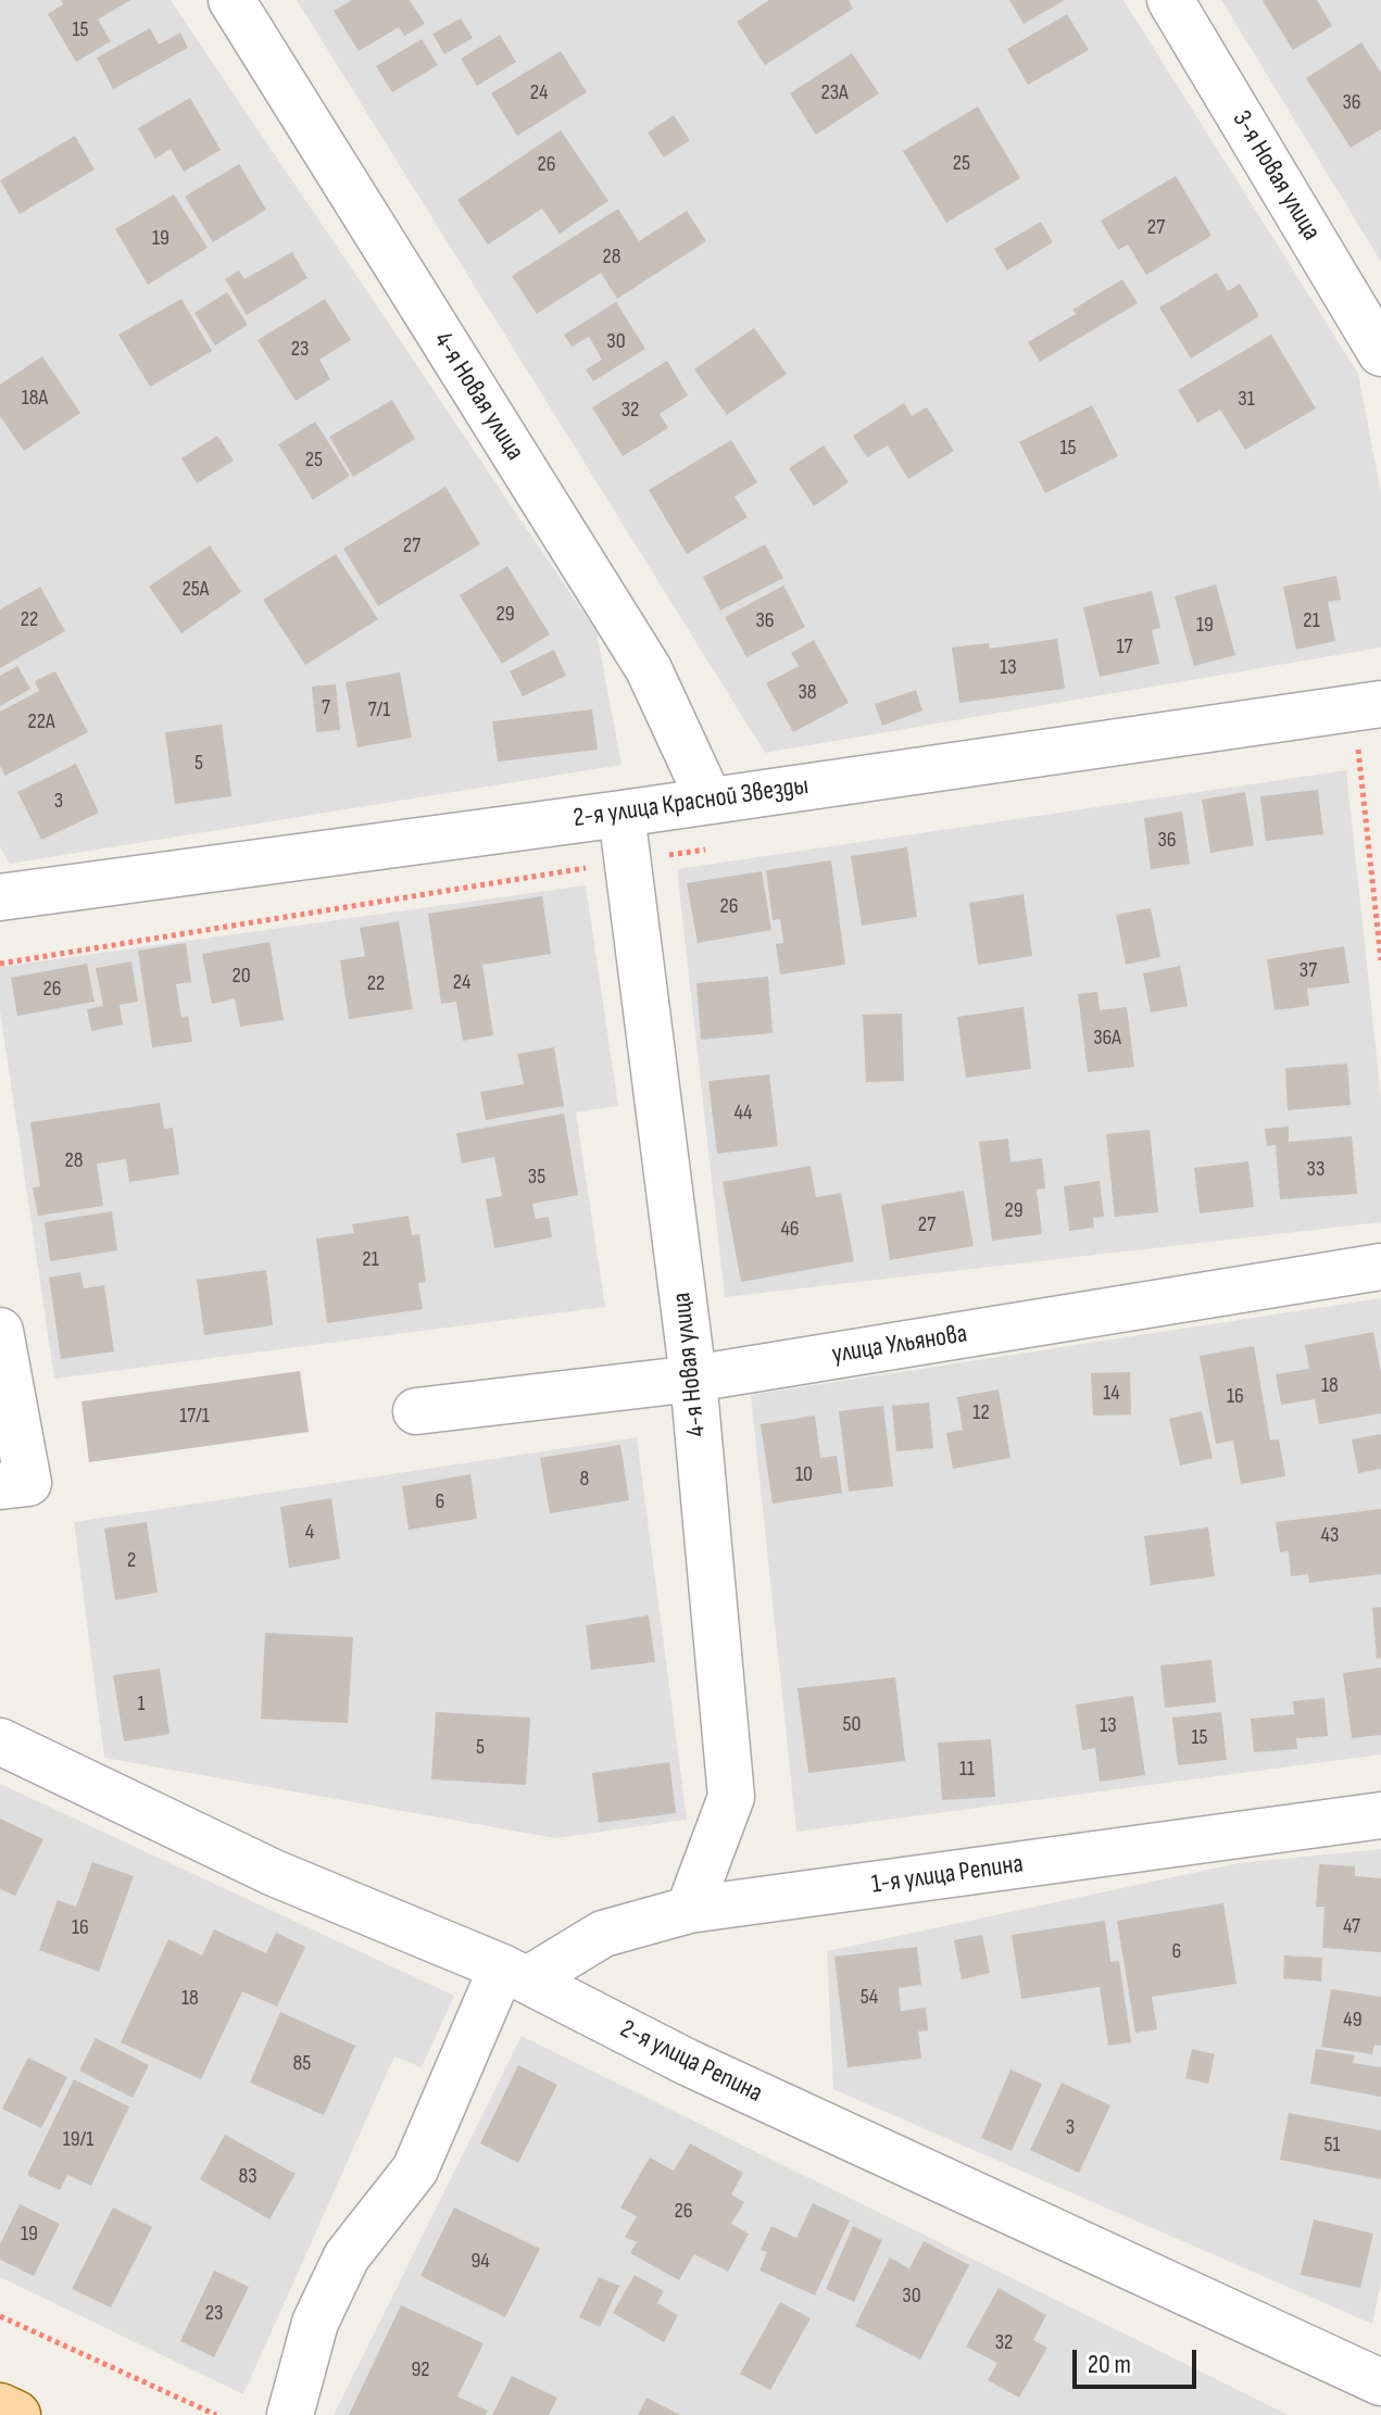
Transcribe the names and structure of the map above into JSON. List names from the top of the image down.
{
  "streets": {
    "street": [
      "3-я Новая улица",
      "4-я Новая улица",
      "2-я улица Красной Звезды",
      "улица Ульянова",
      "1-я улица Репина",
      "2-я улица Репина"
    ]
  },
  "crossings": [
    ["4-я Новая улица", "2-я улица Красной Звезды"],
    ["4-я Новая улица", "улица Ульянова"],
    ["4-я Новая улица", "1-я улица Репина"],
    ["1-я улица Репина", "2-я улица Репина"]
  ],
  "house_numbers": [
    "15",
    "24",
    "23А",
    "36",
    "25",
    "26",
    "27",
    "19",
    "28",
    "30",
    "23",
    "18А",
    "31",
    "32",
    "15",
    "25",
    "27",
    "25А",
    "29",
    "22",
    "36",
    "21",
    "19",
    "17",
    "13",
    "38",
    "7",
    "7/1",
    "22А",
    "5",
    "3",
    "36",
    "26",
    "37",
    "20",
    "24",
    "22",
    "26",
    "36А",
    "44",
    "28",
    "33",
    "35",
    "29",
    "27",
    "46",
    "21",
    "18",
    "14",
    "16",
    "12",
    "17/1",
    "10",
    "8",
    "6",
    "4",
    "43",
    "2",
    "1",
    "50",
    "13",
    "15",
    "5",
    "11",
    "47",
    "16",
    "6",
    "54",
    "18",
    "49",
    "85",
    "3",
    "19/1",
    "51",
    "83",
    "26",
    "19",
    "94",
    "30",
    "23",
    "32",
    "92"
  ],
  "scale_bar": "20 m"
}
